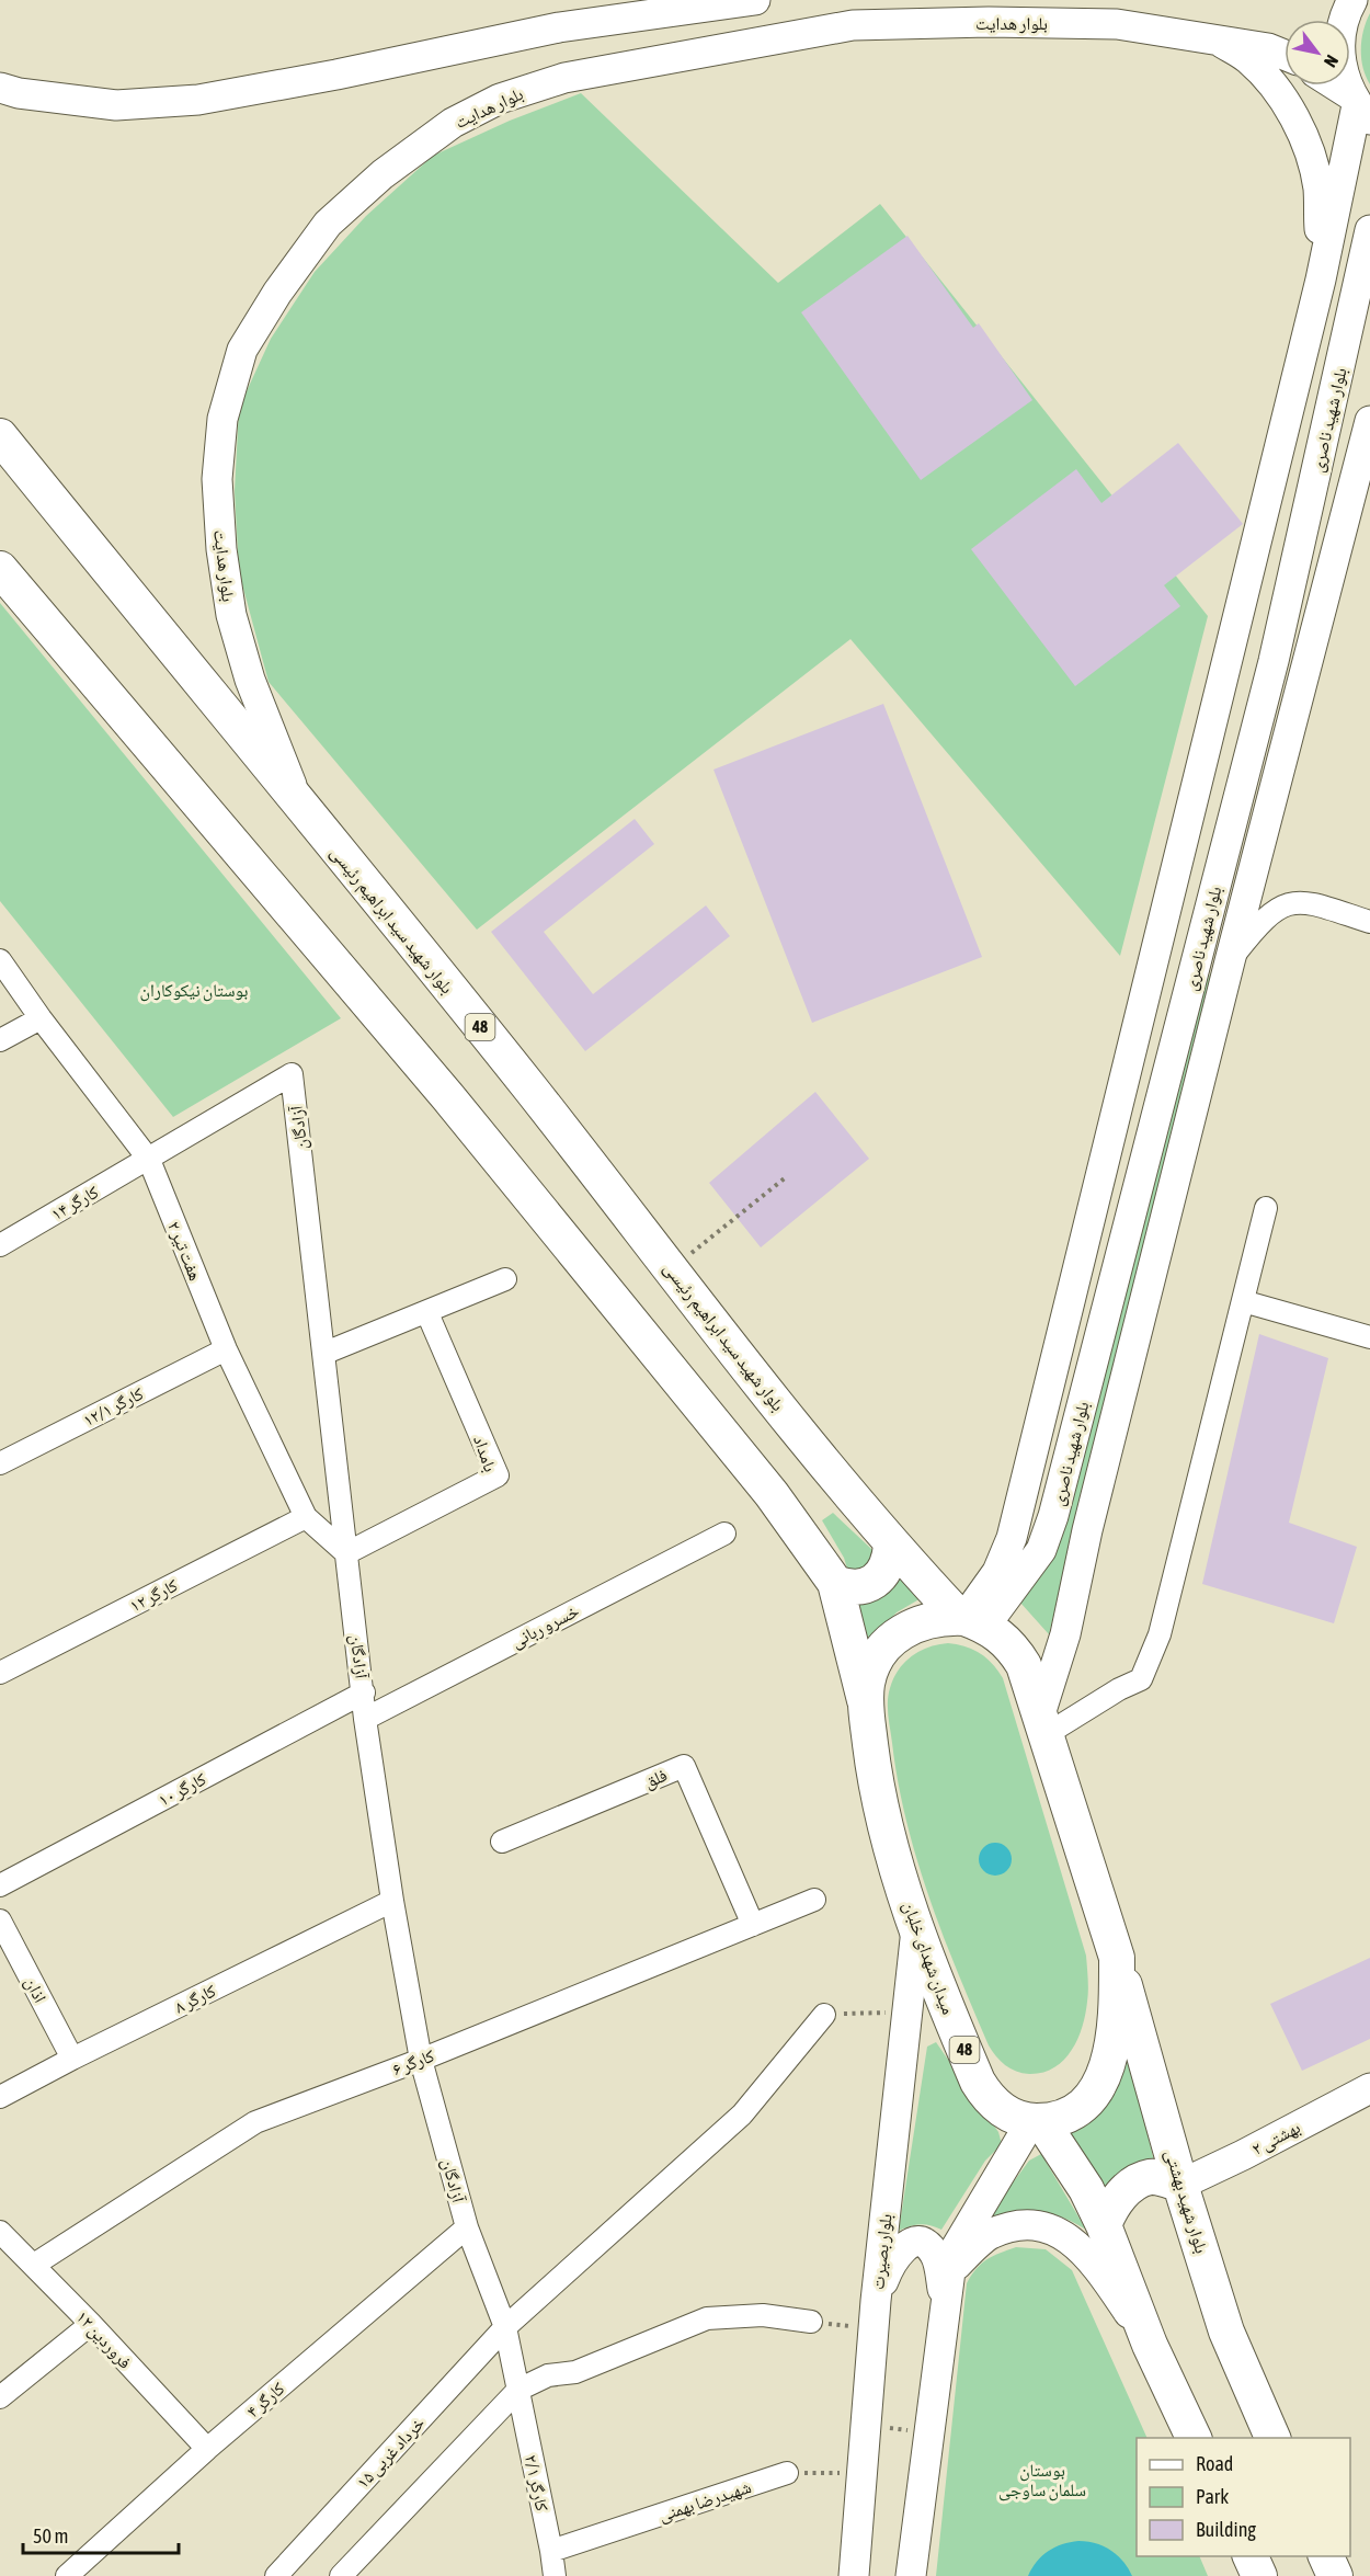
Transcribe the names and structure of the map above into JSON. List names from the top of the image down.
{
  "streets": {
    "main road": [
      "بلوار هدایت",
      "بلوار شهید ناصری",
      "بلوار شهید سید ابراهیم رئیسی",
      "48",
      "میدان شهدای خلبان",
      "بهشتی ۲",
      "بلوار شهید بهشتی",
      "بلوار بصیرت"
    ],
    "street": [
      "آزادگان",
      "کارگر ۱۴",
      "هفت تیر ۲",
      "کارگر ۱۲/۱",
      "بامداد",
      "کارگر ۱۲",
      "خسرو ربانی",
      "فلق",
      "کارگر ۱۰",
      "اذان",
      "کارگر ۸",
      "کارگر ۶",
      "۱۲ فروردین",
      "کارگر ۴",
      "۱۵ خرداد غربی",
      "کارگر ۲/۱",
      "شهیدرضا بهمنی"
    ]
  },
  "crossings": [
    ["بلوار هدایت", "بلوار شهید سید ابراهیم رئیسی"],
    ["بلوار شهید ناصری", "بلوار شهید سید ابراهیم رئیسی"],
    ["بلوار شهید ناصری", "48"],
    ["بلوار شهید ناصری", "میدان شهدای خلبان"],
    ["بلوار شهید سید ابراهیم رئیسی", "48"],
    ["بلوار شهید سید ابراهیم رئیسی", "میدان شهدای خلبان"],
    ["48", "میدان شهدای خلبان"],
    ["48", "بلوار شهید بهشتی"],
    ["آزادگان", "کارگر ۱۴"],
    ["آزادگان", "هفت تیر ۲"],
    ["آزادگان", "بامداد"],
    ["آزادگان", "خسرو ربانی"],
    ["آزادگان", "کارگر ۱۰"],
    ["آزادگان", "کارگر ۸"],
    ["آزادگان", "کارگر ۶"],
    ["آزادگان", "کارگر ۴"],
    ["آزادگان", "۱۵ خرداد غربی"],
    ["آزادگان", "کارگر ۲/۱"],
    ["کارگر ۱۴", "هفت تیر ۲"],
    ["هفت تیر ۲", "کارگر ۱۲/۱"],
    ["هفت تیر ۲", "بامداد"],
    ["هفت تیر ۲", "کارگر ۱۲"],
    ["فلق", "کارگر ۶"],
    ["میدان شهدای خلبان", "بلوار بصیرت"],
    ["اذان", "کارگر ۸"],
    ["کارگر ۶", "۱۲ فروردین"],
    ["بهشتی ۲", "بلوار شهید بهشتی"],
    ["۱۲ فروردین", "کارگر ۴"],
    ["کارگر ۲/۱", "شهیدرضا بهمنی"]
  ],
  "parks": ["بوستان نیکوکاران", "بوستان سلمان ساوجی"],
  "legend": ["Road", "Park", "Building"],
  "scale_bar": "50 m",
  "north": "bottom right"
}
